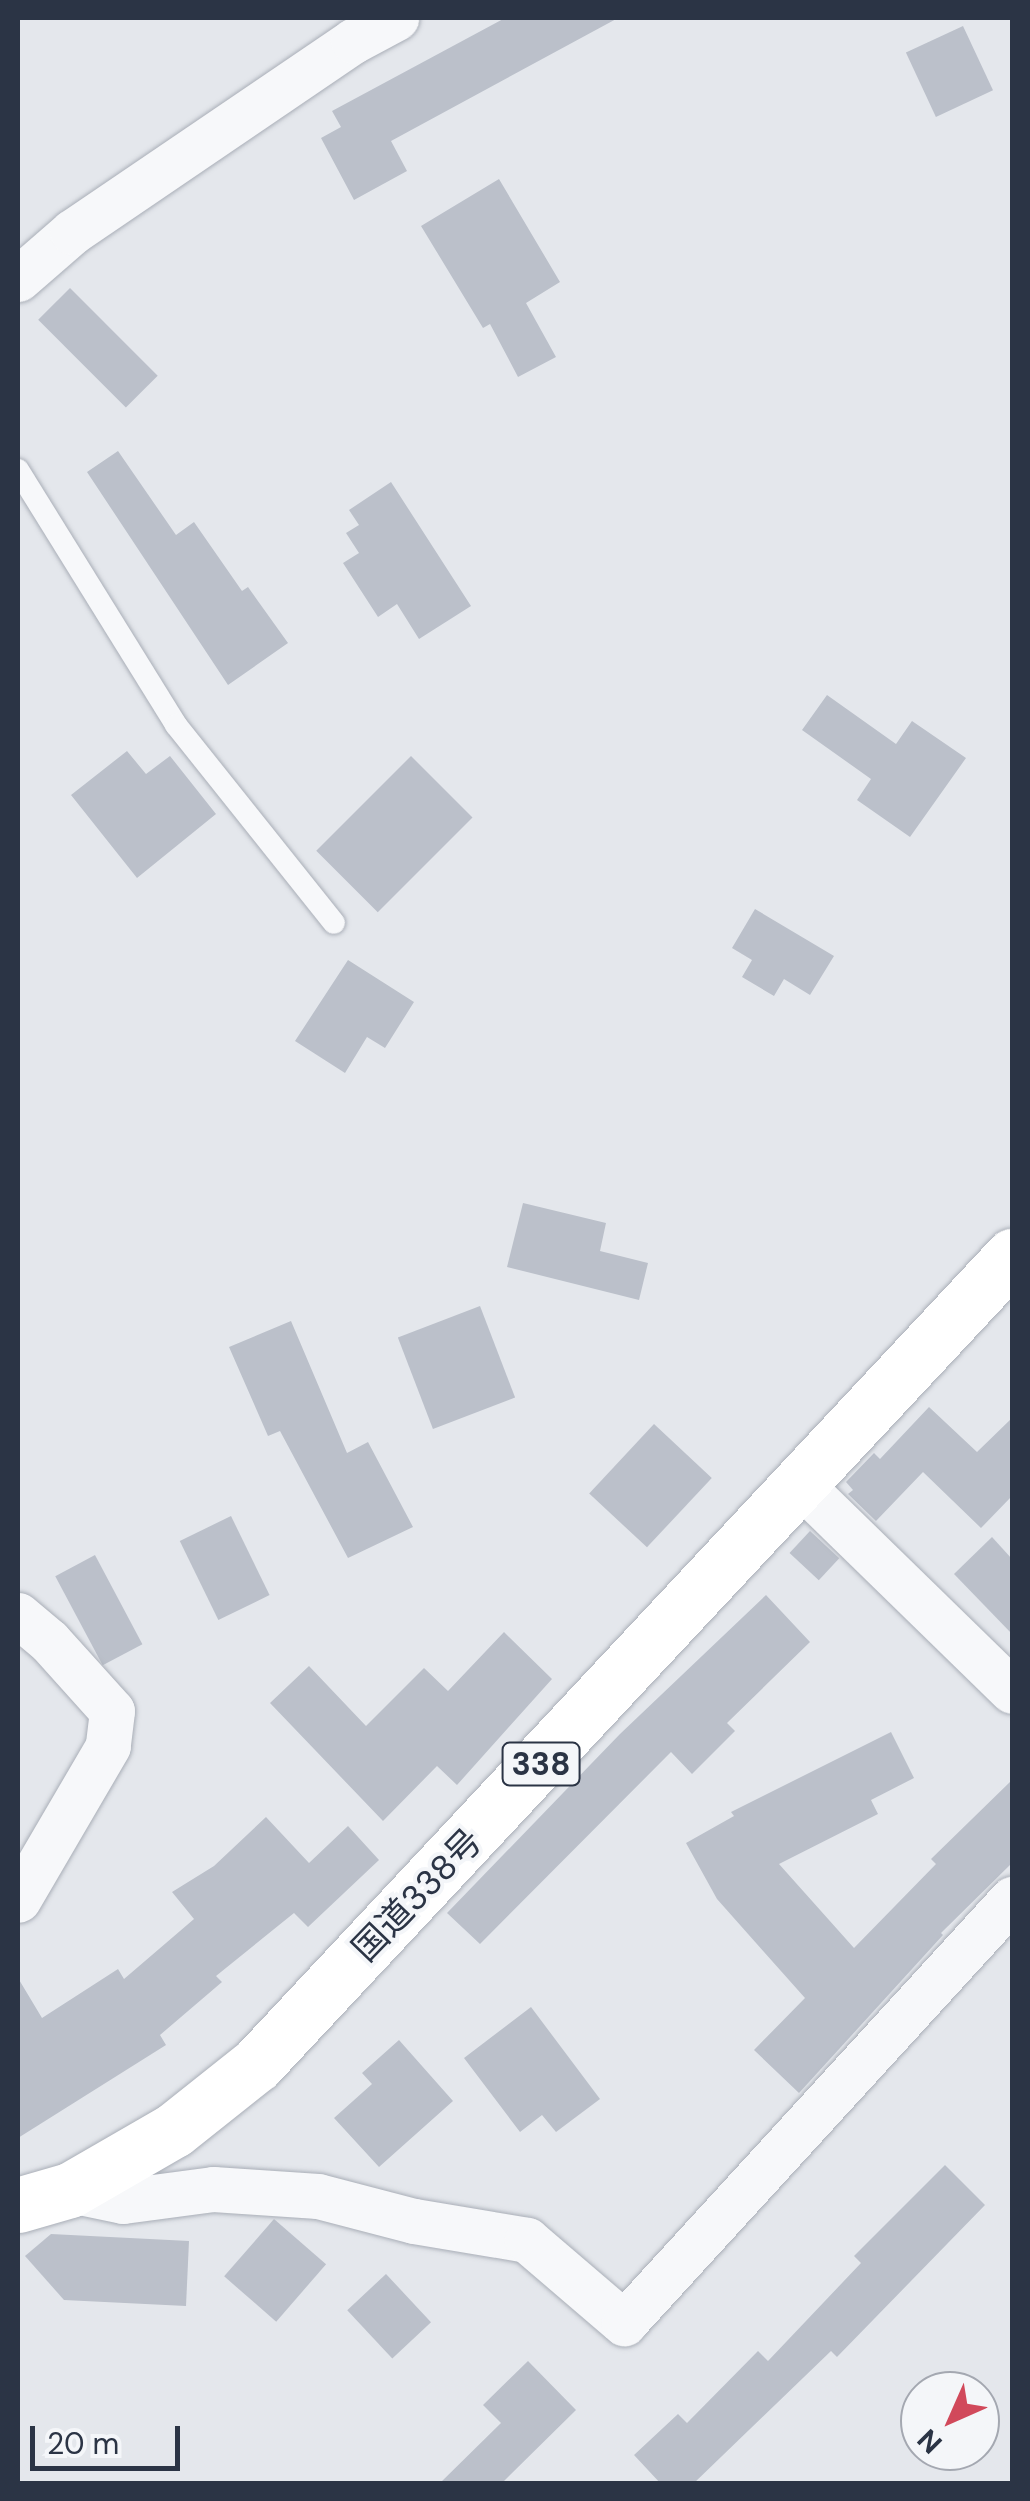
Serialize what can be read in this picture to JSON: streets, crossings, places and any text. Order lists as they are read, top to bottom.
{
  "streets": {
    "highway": ["338", "国道338号"]
  },
  "scale_bar": "20 m",
  "north": "bottom left"
}
